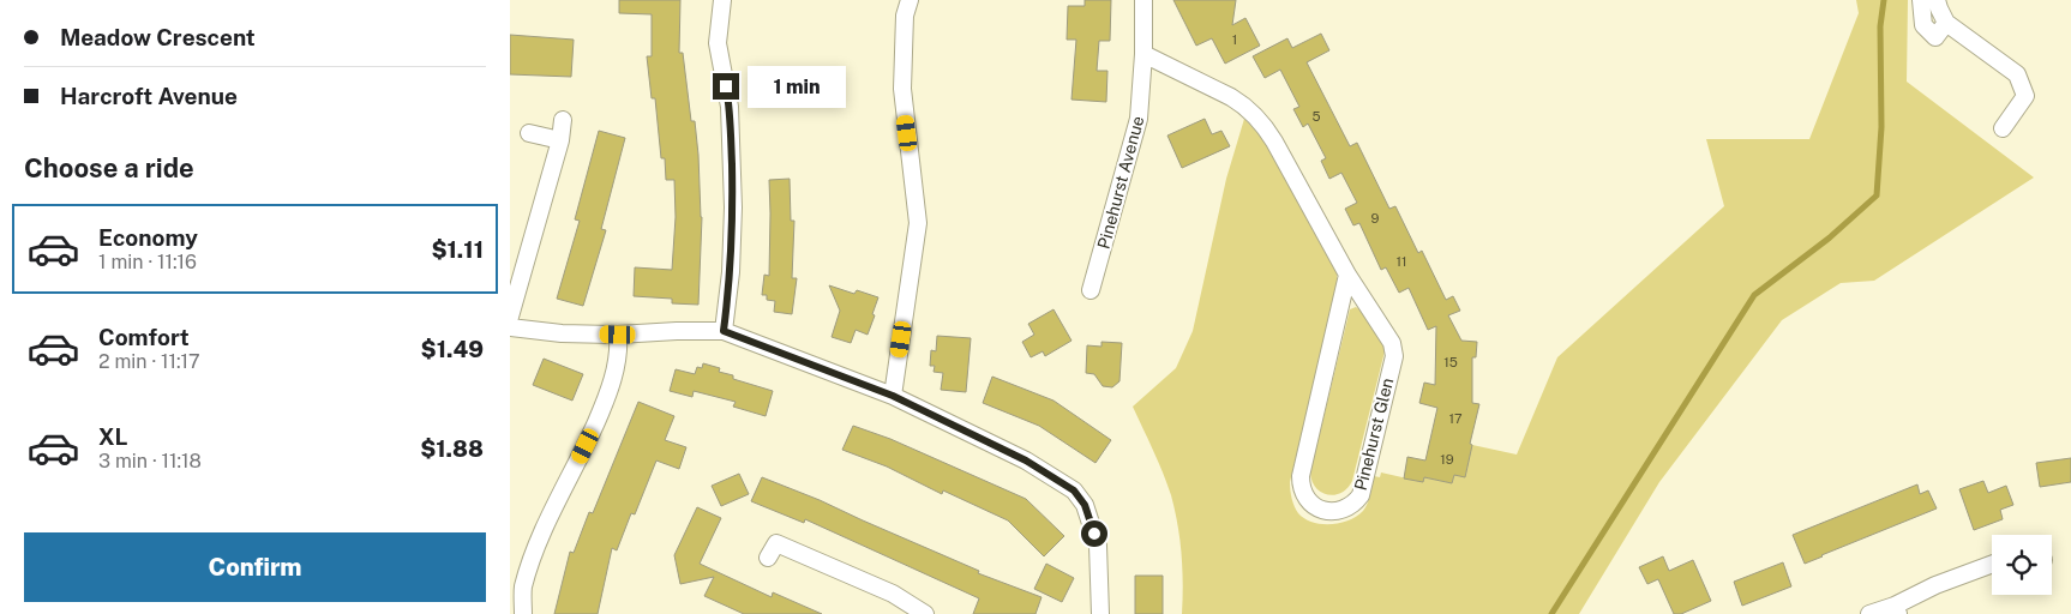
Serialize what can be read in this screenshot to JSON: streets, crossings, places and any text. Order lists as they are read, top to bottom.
{
  "streets": {
    "street": ["Pinehurst Avenue", "Pinehurst Glen"]
  },
  "crossings": [
    ["Pinehurst Avenue", "Pinehurst Glen"]
  ],
  "house_numbers": [
    "1",
    "5",
    "9",
    "11",
    "15",
    "17",
    "19"
  ],
  "page": {
    "banner": ["Meadow Crescent", "Harcroft Avenue"],
    "bubble": "1 min",
    "heading": "Choose a ride",
    "list": [
      {
        "name": "Economy",
        "note": "1 min · 11:16",
        "value": "$1.11"
      },
      {
        "name": "Comfort",
        "note": "2 min · 11:17",
        "value": "$1.49"
      },
      {
        "name": "XL",
        "note": "3 min · 11:18",
        "value": "$1.88"
      }
    ],
    "buttons": "Confirm"
  }
}
